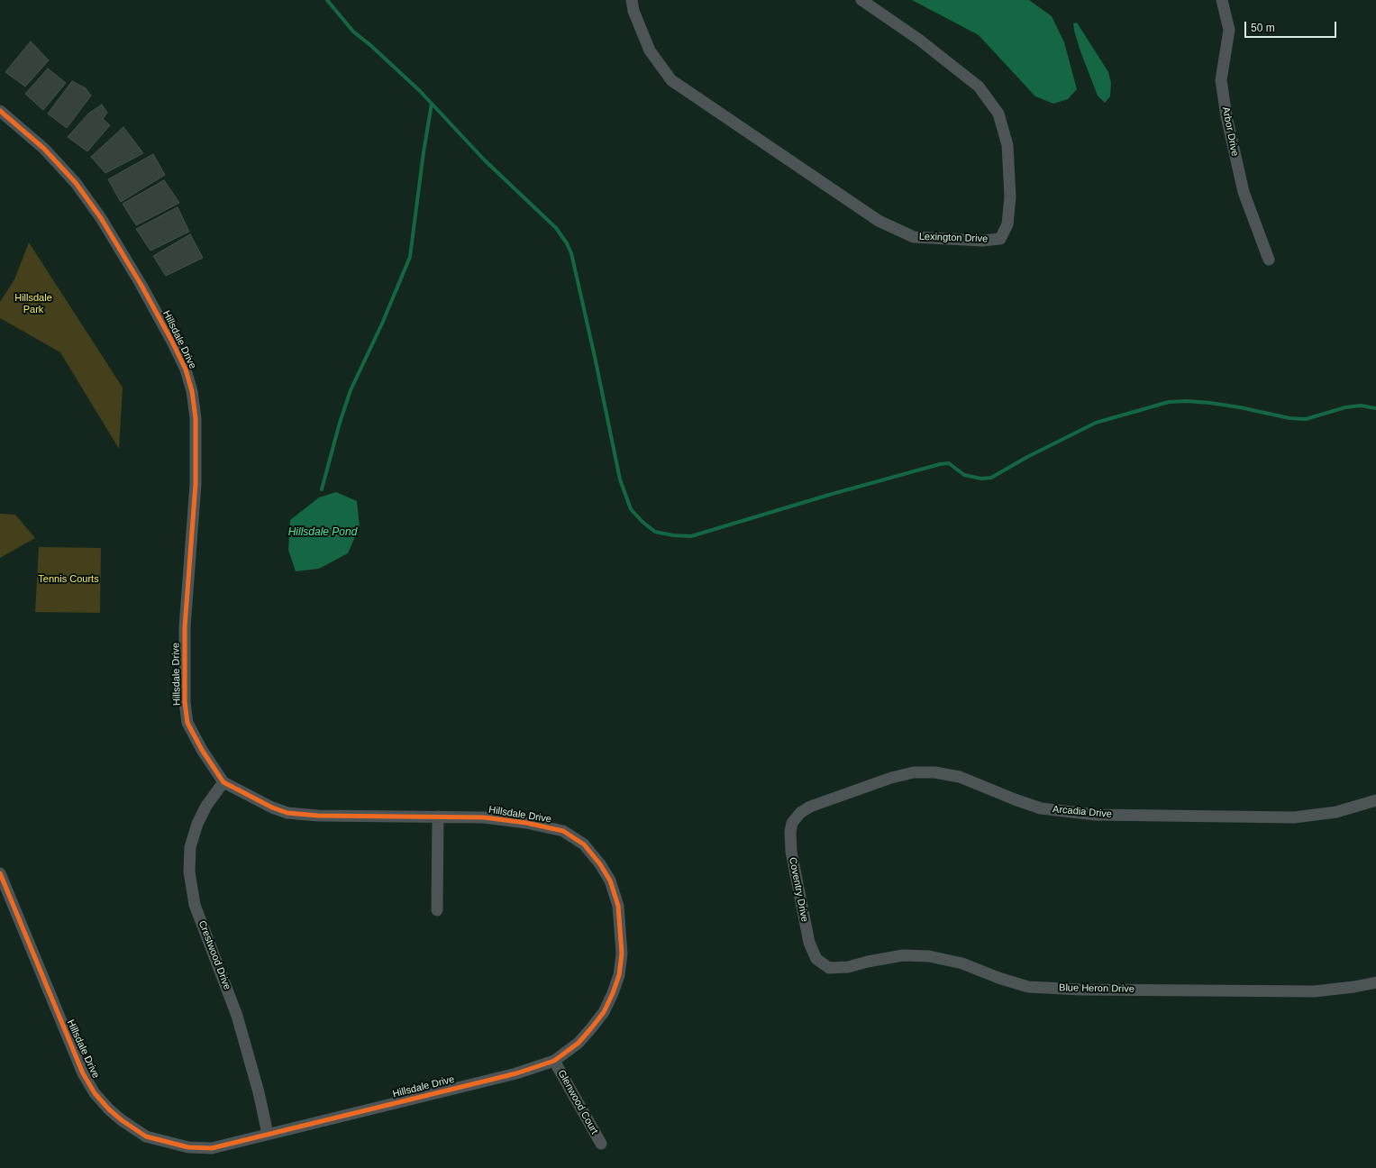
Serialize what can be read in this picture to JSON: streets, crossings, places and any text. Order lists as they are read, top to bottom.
{
  "streets": {
    "street": [
      "Arbor Drive",
      "Lexington Drive",
      "Hillsdale Drive",
      "Arcadia Drive",
      "Coventry Drive",
      "Crestwood Drive",
      "Blue Heron Drive",
      "Glenwood Court"
    ]
  },
  "crossings": [
    ["Hillsdale Drive", "Crestwood Drive"],
    ["Hillsdale Drive", "Glenwood Court"],
    ["Arcadia Drive", "Coventry Drive"],
    ["Coventry Drive", "Blue Heron Drive"]
  ],
  "water": ["Hillsdale Pond"],
  "parks": ["Hillsdale Park", "Tennis Courts"],
  "scale_bar": "50 m"
}
